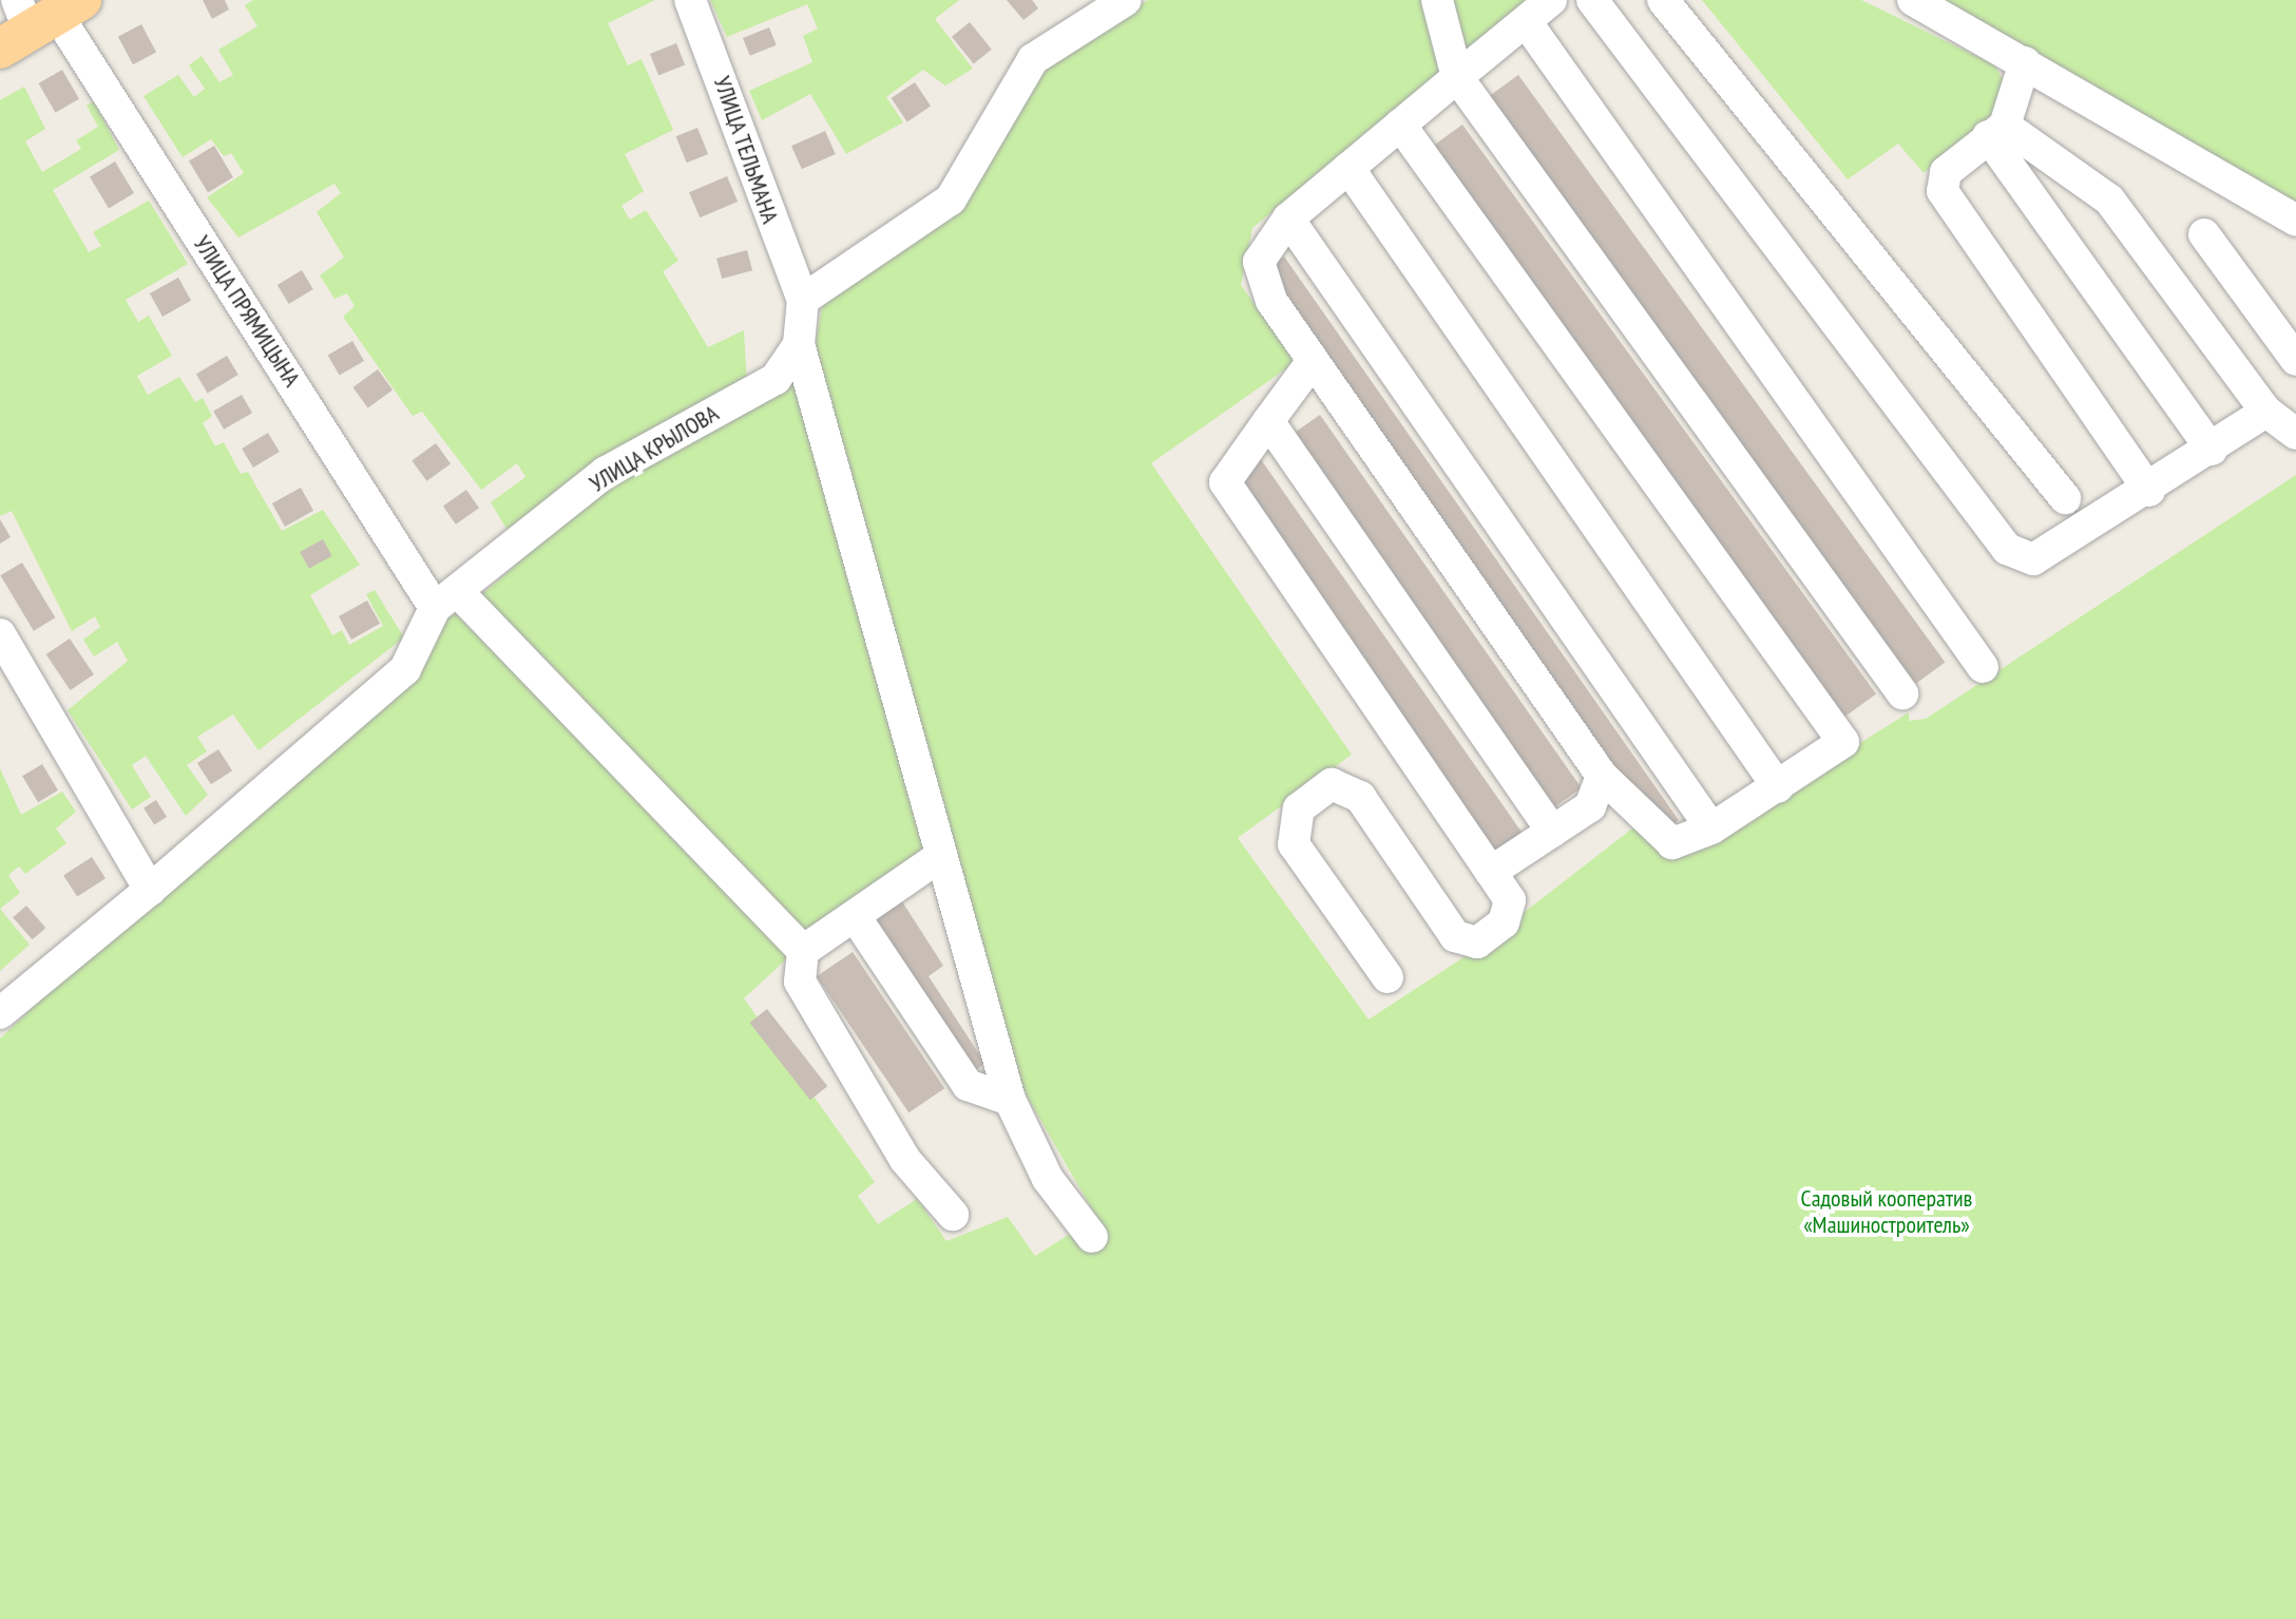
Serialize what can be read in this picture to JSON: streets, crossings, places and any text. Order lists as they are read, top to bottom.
{
  "streets": {
    "street": ["УЛИЦА ТЕЛЬМАНА", "УЛИЦА ПРЯМИЦЫНА", "УЛИЦА КРЫЛОВА"]
  },
  "crossings": [
    ["УЛИЦА ТЕЛЬМАНА", "УЛИЦА КРЫЛОВА"],
    ["УЛИЦА ПРЯМИЦЫНА", "УЛИЦА КРЫЛОВА"]
  ],
  "parks": ["Садовый кооператив «Машиностроитель»"]
}
